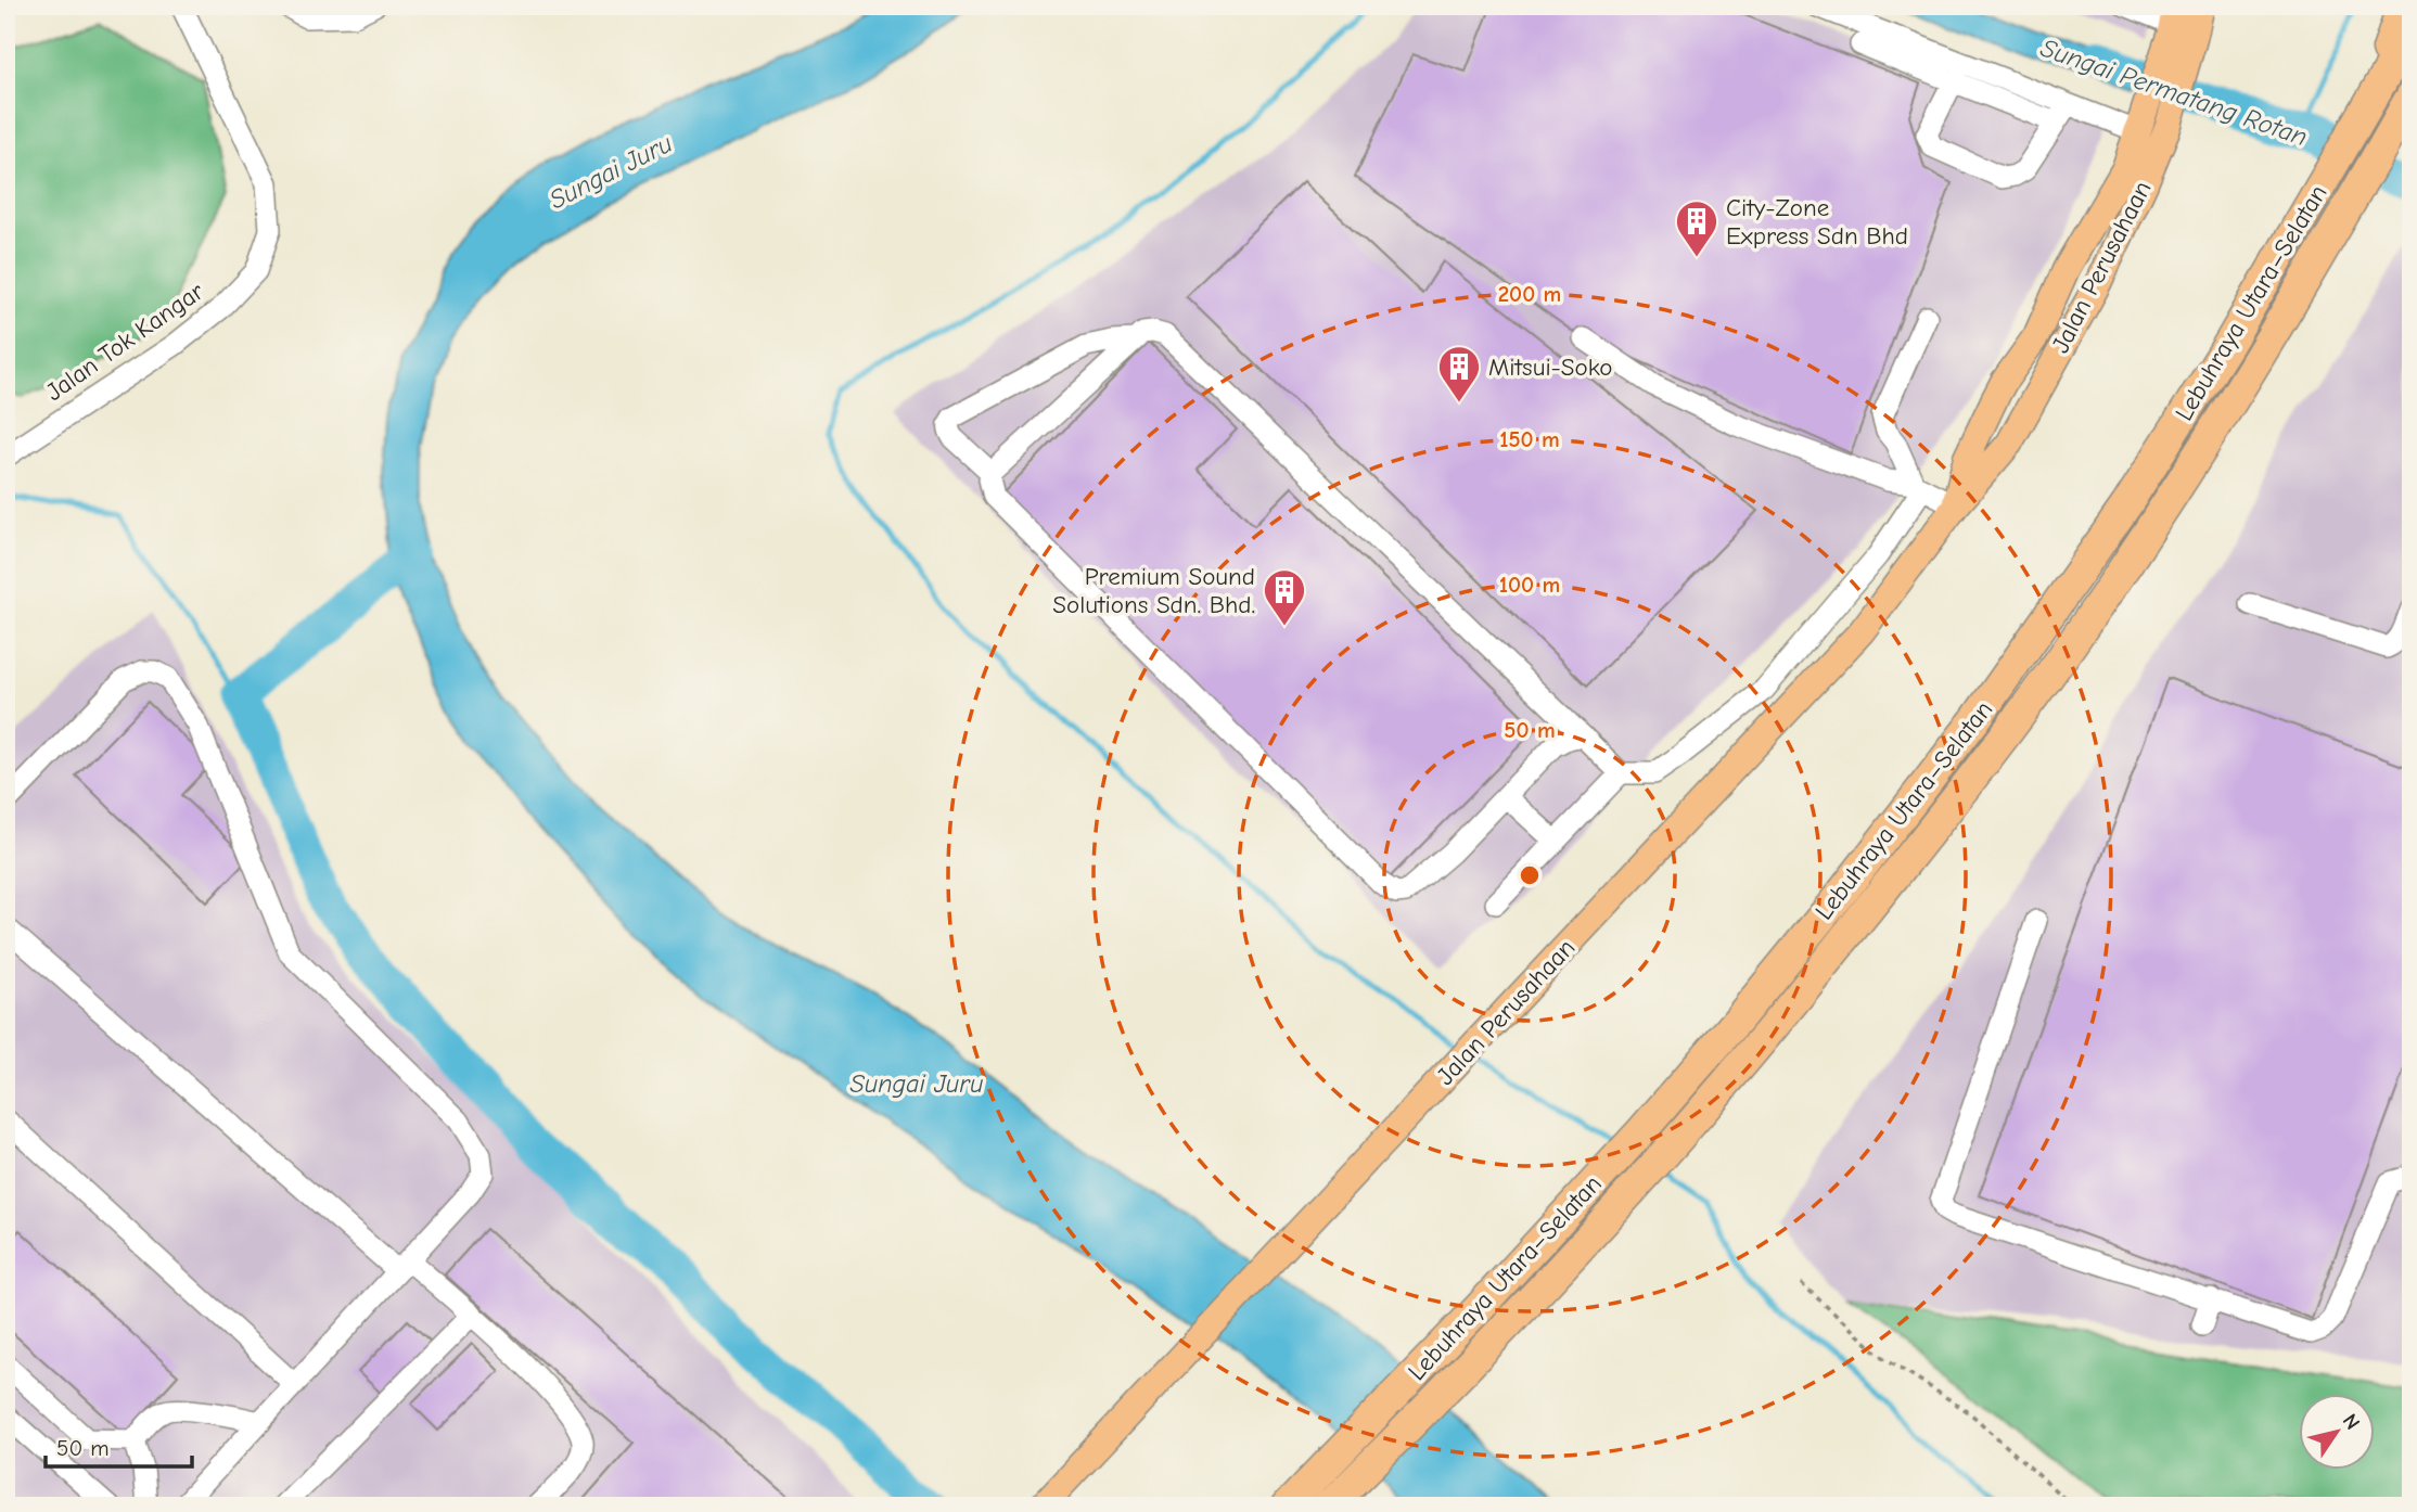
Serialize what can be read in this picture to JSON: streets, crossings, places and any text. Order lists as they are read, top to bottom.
{
  "streets": {
    "highway": ["Lebuhraya Utara–Selatan"],
    "main road": ["Jalan Perusahaan"],
    "street": ["Jalan Tok Kangar"]
  },
  "water": ["Sungai Permatang Rotan", "Sungai Juru"],
  "places": {
    "building": ["City-Zone Express Sdn Bhd", "Mitsui-Soko", "Premium Sound Solutions Sdn. Bhd."]
  },
  "scale_bar": "50 m",
  "north": "top right",
  "rings": [
    "200 m",
    "150 m",
    "100 m",
    "50 m"
  ]
}
